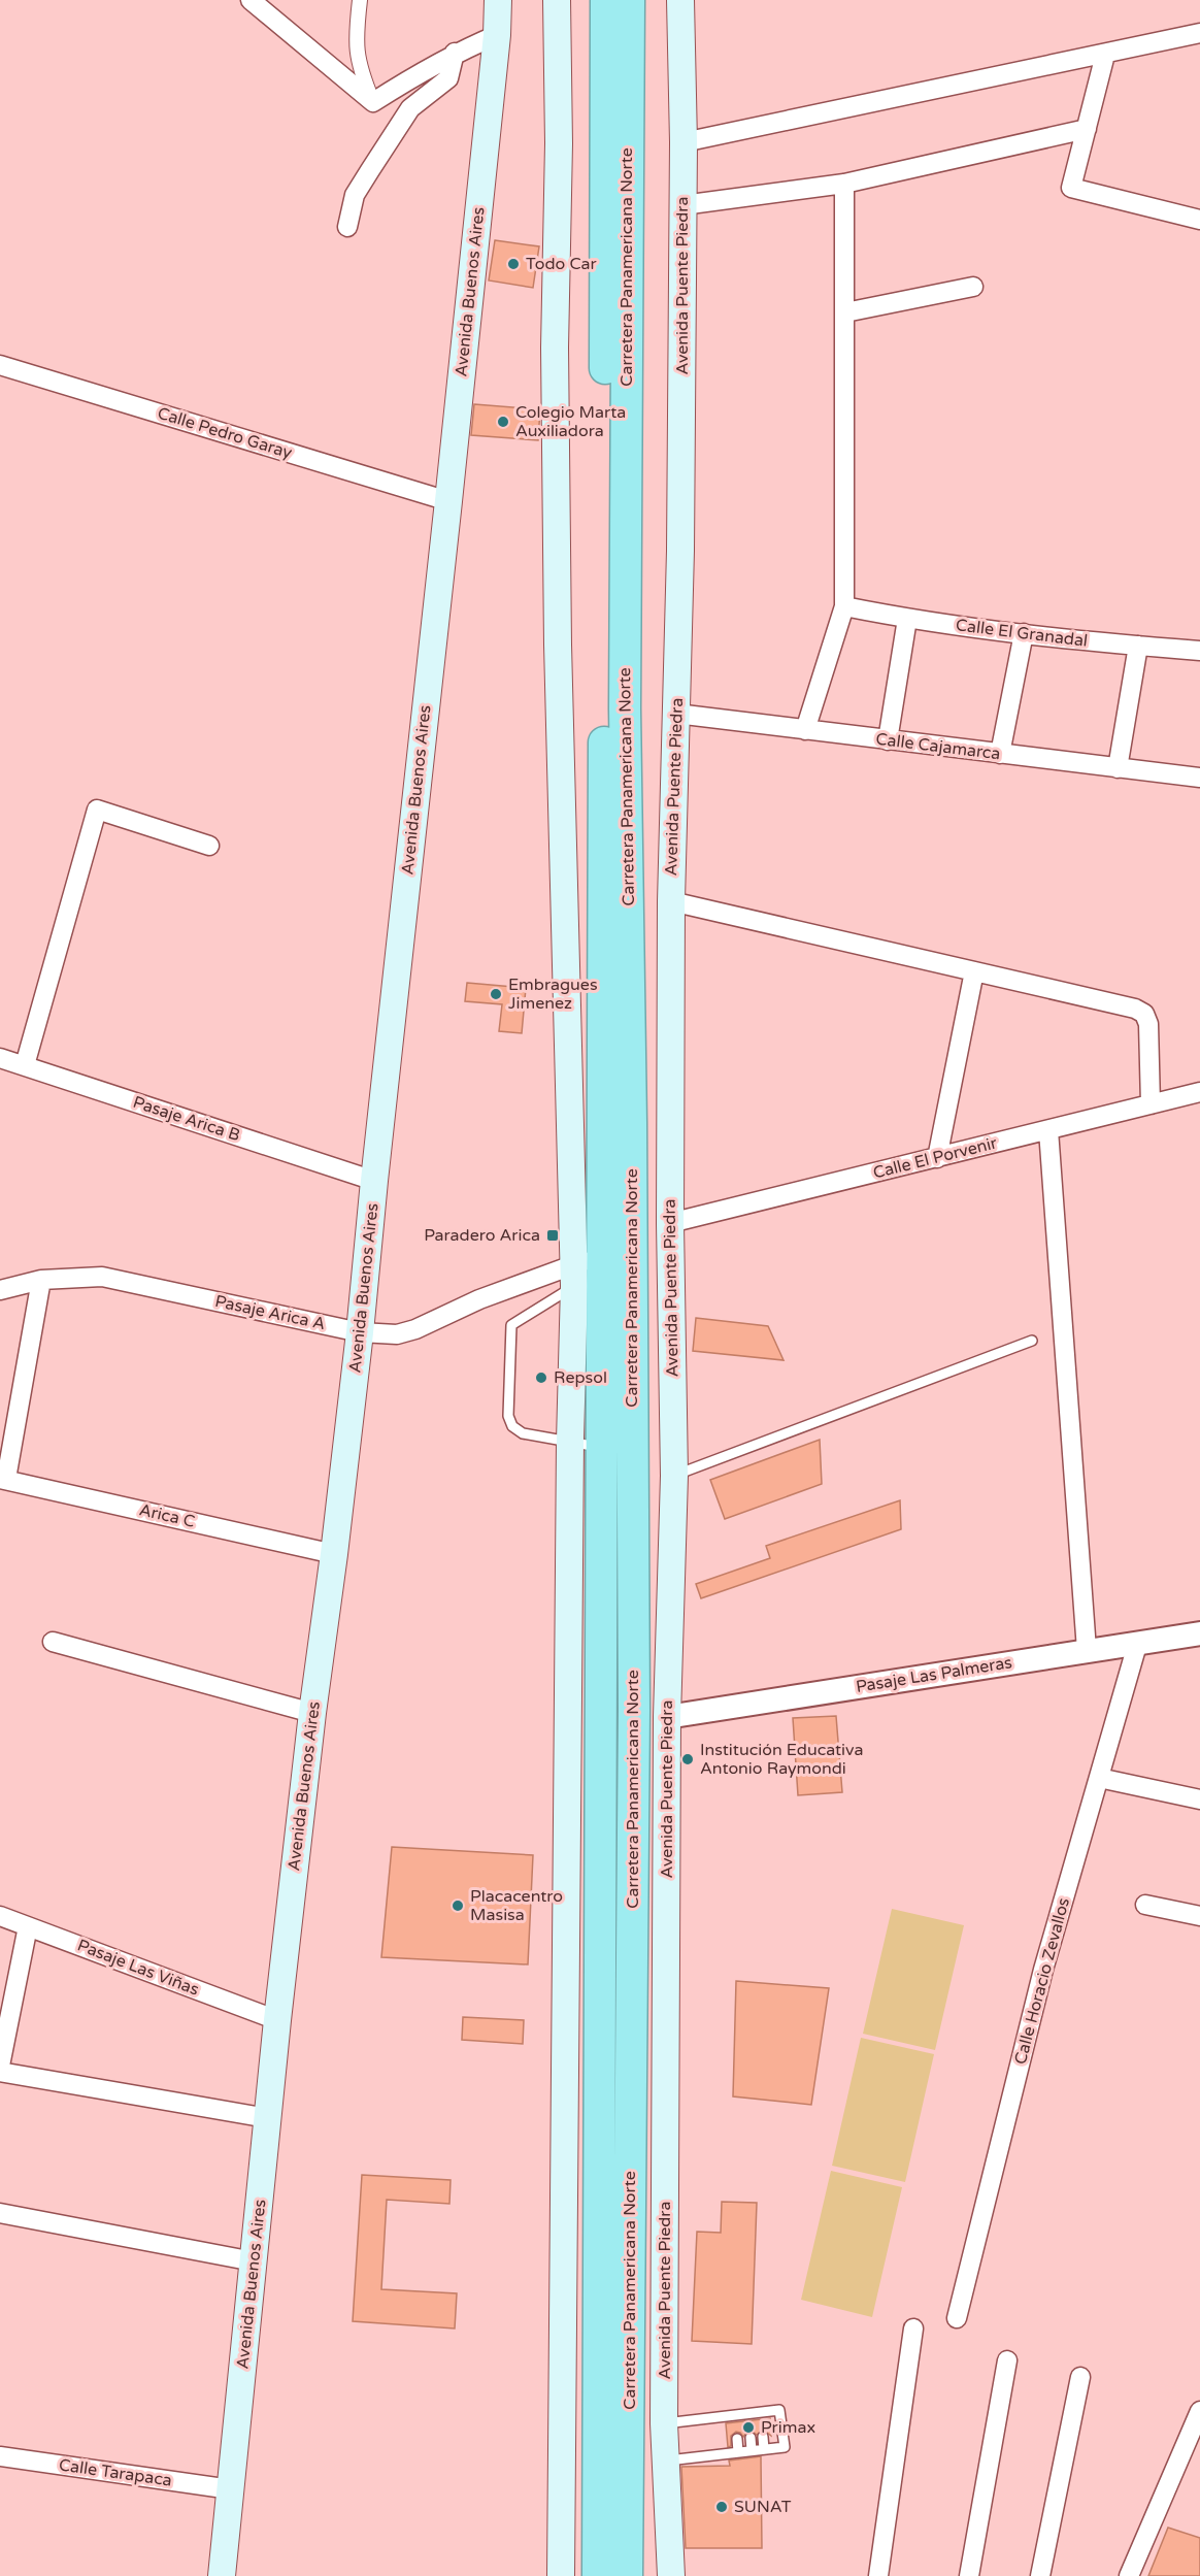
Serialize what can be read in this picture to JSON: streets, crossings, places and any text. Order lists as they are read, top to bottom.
{
  "streets": {
    "highway": ["Carretera Panamericana Norte"],
    "main road": ["Avenida Puente Piedra", "Avenida Buenos Aires"],
    "street": [
      "Calle Pedro Garay",
      "Calle El Granadal",
      "Calle Cajamarca",
      "Pasaje Arica B",
      "Calle El Porvenir",
      "Pasaje Arica A",
      "Arica C",
      "Pasaje Las Palmeras",
      "Pasaje Las Viñas",
      "Calle Horacio Zevallos",
      "Calle Tarapaca"
    ]
  },
  "crossings": [
    ["Carretera Panamericana Norte", "Pasaje Arica A"],
    ["Avenida Puente Piedra", "Calle Cajamarca"],
    ["Avenida Puente Piedra", "Calle El Porvenir"],
    ["Avenida Puente Piedra", "Pasaje Las Palmeras"],
    ["Avenida Buenos Aires", "Calle Pedro Garay"],
    ["Avenida Buenos Aires", "Pasaje Arica B"],
    ["Avenida Buenos Aires", "Pasaje Arica A"],
    ["Avenida Buenos Aires", "Arica C"],
    ["Avenida Buenos Aires", "Pasaje Las Viñas"],
    ["Avenida Buenos Aires", "Calle Tarapaca"],
    ["Pasaje Las Palmeras", "Calle Horacio Zevallos"]
  ],
  "places": {
    "other": [
      "Todo Car",
      "Colegio Marta Auxiliadora",
      "Embragues Jimenez",
      "Repsol",
      "Institución Educativa Antonio Raymondi",
      "Placacentro Masisa",
      "Primax",
      "SUNAT"
    ],
    "transit": ["Paradero Arica"]
  }
}
